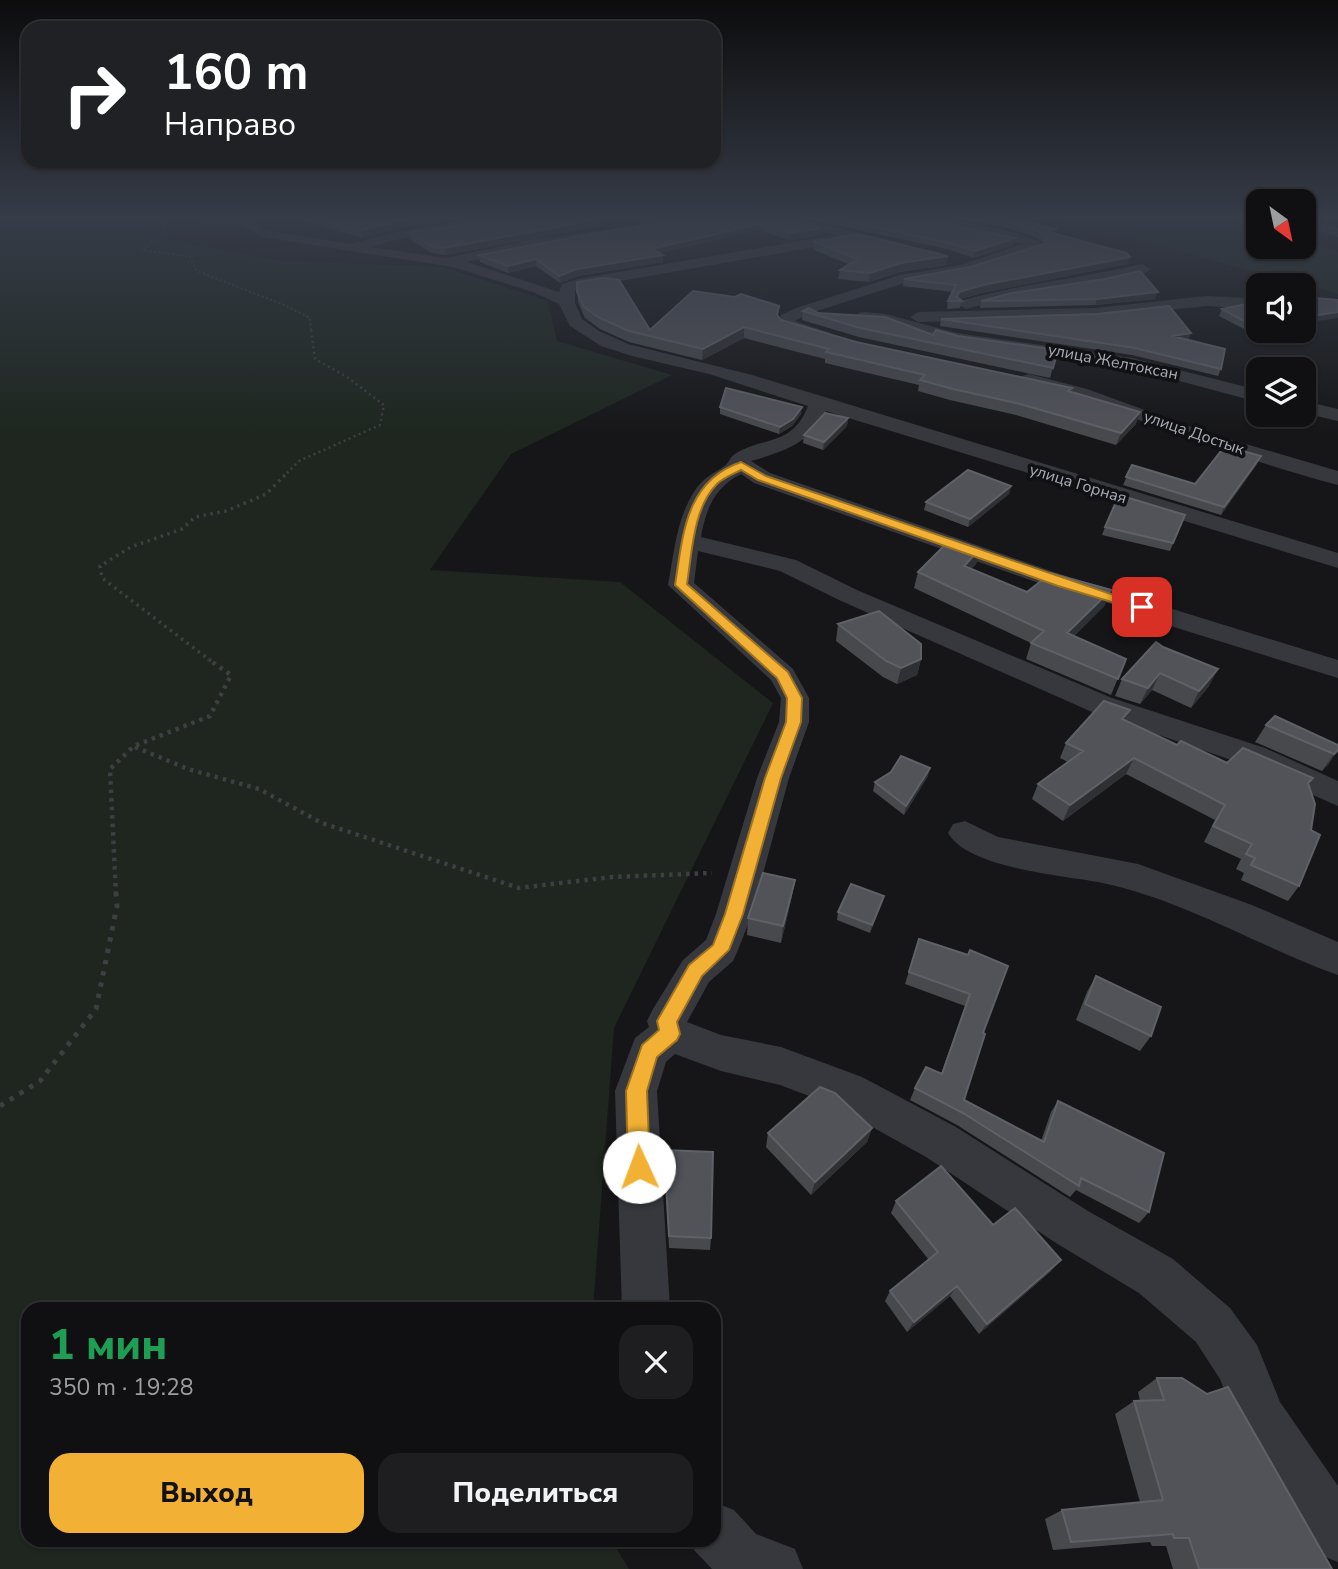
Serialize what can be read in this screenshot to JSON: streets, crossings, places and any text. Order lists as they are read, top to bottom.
{
  "streets": {
    "street": ["улица Желтоксан", "улица Достык", "улица Горная"]
  },
  "north": "bottom right",
  "page": {
    "turn": ["160 m", "Направо"],
    "heading": ["1 мин", "350 m · 19:28"],
    "buttons": ["Выход", "Поделиться"]
  }
}
